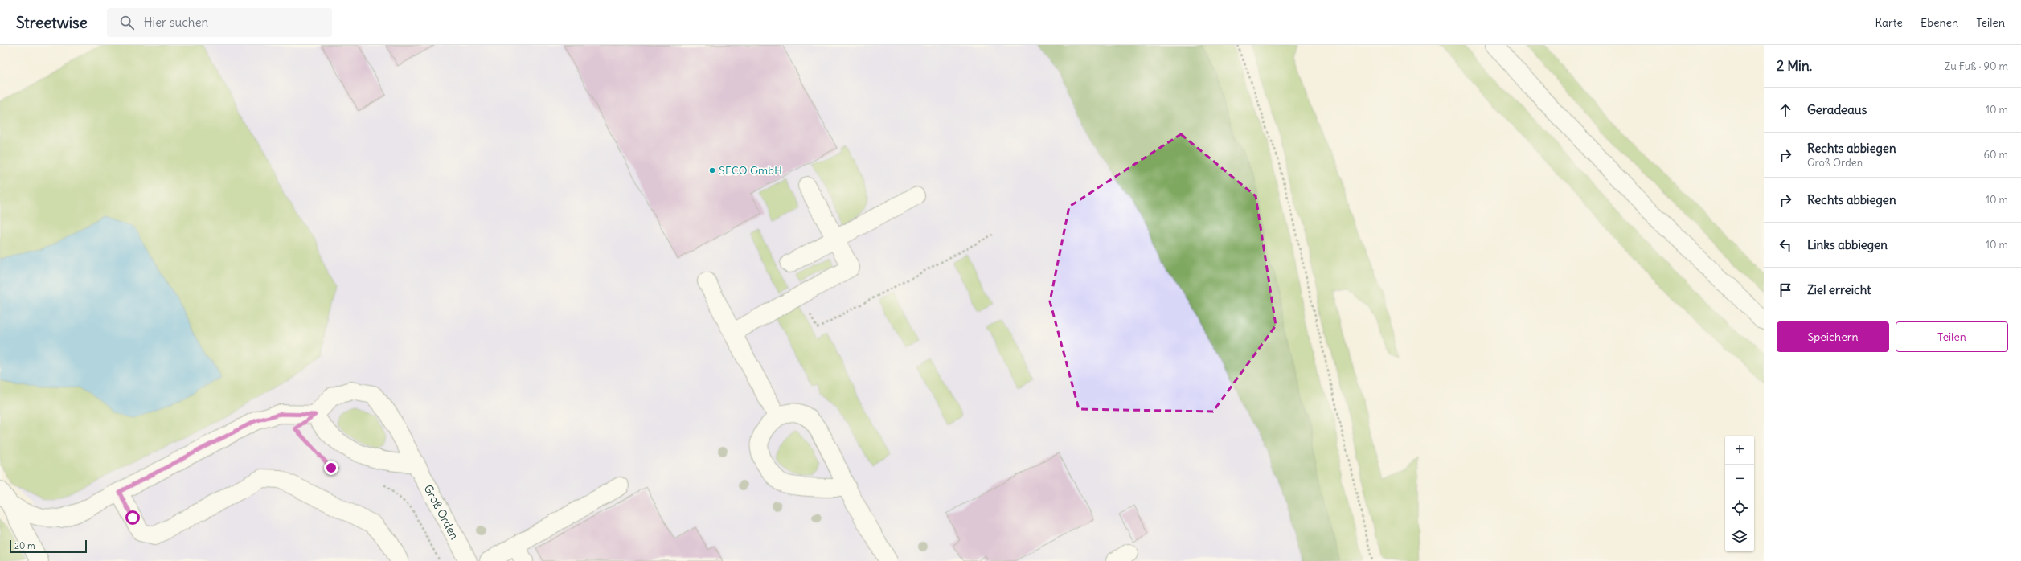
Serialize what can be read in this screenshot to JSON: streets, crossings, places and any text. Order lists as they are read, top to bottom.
{
  "streets": {
    "street": ["Groß Orden"]
  },
  "places": ["SECO GmbH"],
  "scale_bar": "20 m",
  "page": {
    "header": "Streetwise",
    "search": "Hier suchen",
    "nav": ["Karte", "Ebenen", "Teilen"],
    "heading": ["2 Min.", "Zu Fuß · 90 m"],
    "list": [
      ["Geradeaus", "10 m"],
      ["Rechts abbiegen", "Groß Orden", "60 m"],
      ["Rechts abbiegen", "10 m"],
      ["Links abbiegen", "10 m"],
      "Ziel erreicht"
    ],
    "buttons": ["Speichern", "Teilen"],
    "map_buttons": ["+", "−"],
    "scale": "20 m"
  }
}
